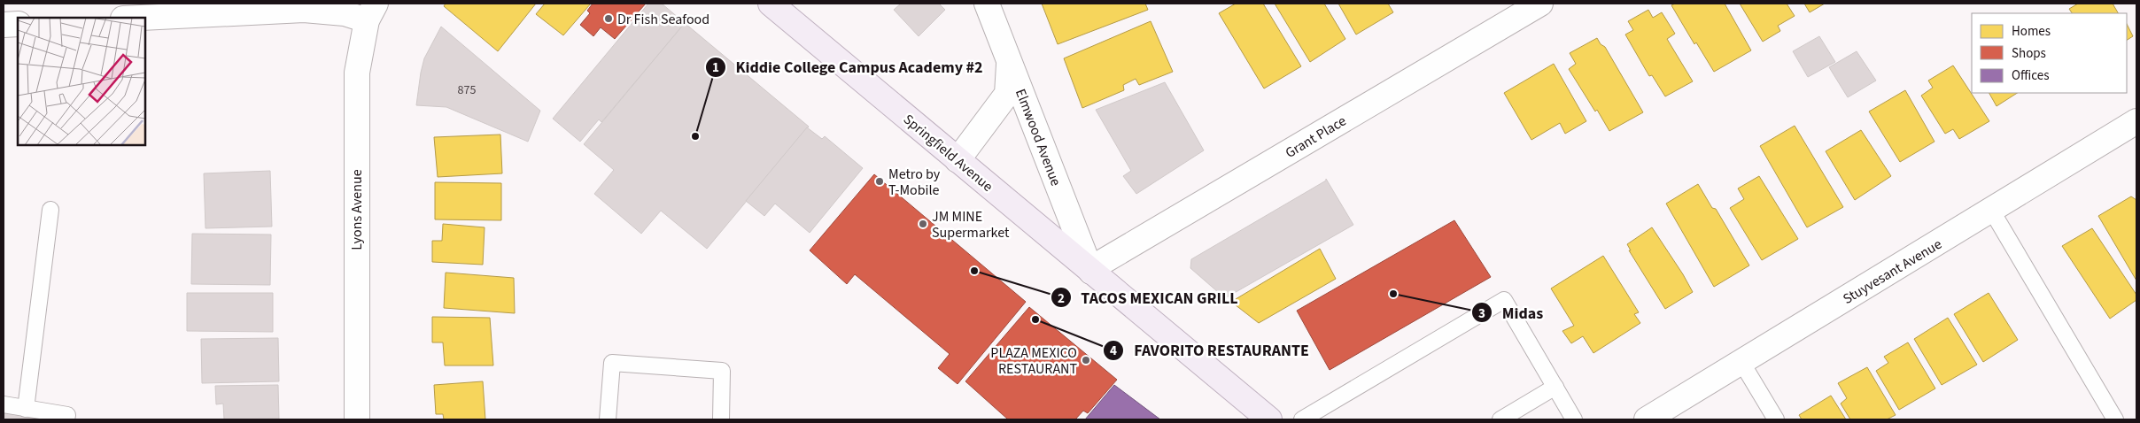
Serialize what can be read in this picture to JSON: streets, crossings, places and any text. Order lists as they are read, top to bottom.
{
  "streets": {
    "main road": ["Springfield Avenue"],
    "street": [
      "Grant Place",
      "Elmwood Avenue",
      "Lyons Avenue",
      "Stuyvesant Avenue"
    ]
  },
  "crossings": [
    ["Grant Place", "Elmwood Avenue"],
    ["Grant Place", "Springfield Avenue"],
    ["Elmwood Avenue", "Springfield Avenue"]
  ],
  "places": [
    "Dr Fish Seafood",
    "Kiddie College Campus Academy #2",
    "Metro by T-Mobile",
    "JM MINE Supermarket",
    "TACOS MEXICAN GRILL",
    "Midas",
    "FAVORITO RESTAURANTE",
    "PLAZA MEXICO RESTAURANT"
  ],
  "house_numbers": ["875"],
  "legend": ["Homes", "Shops", "Offices"]
}
